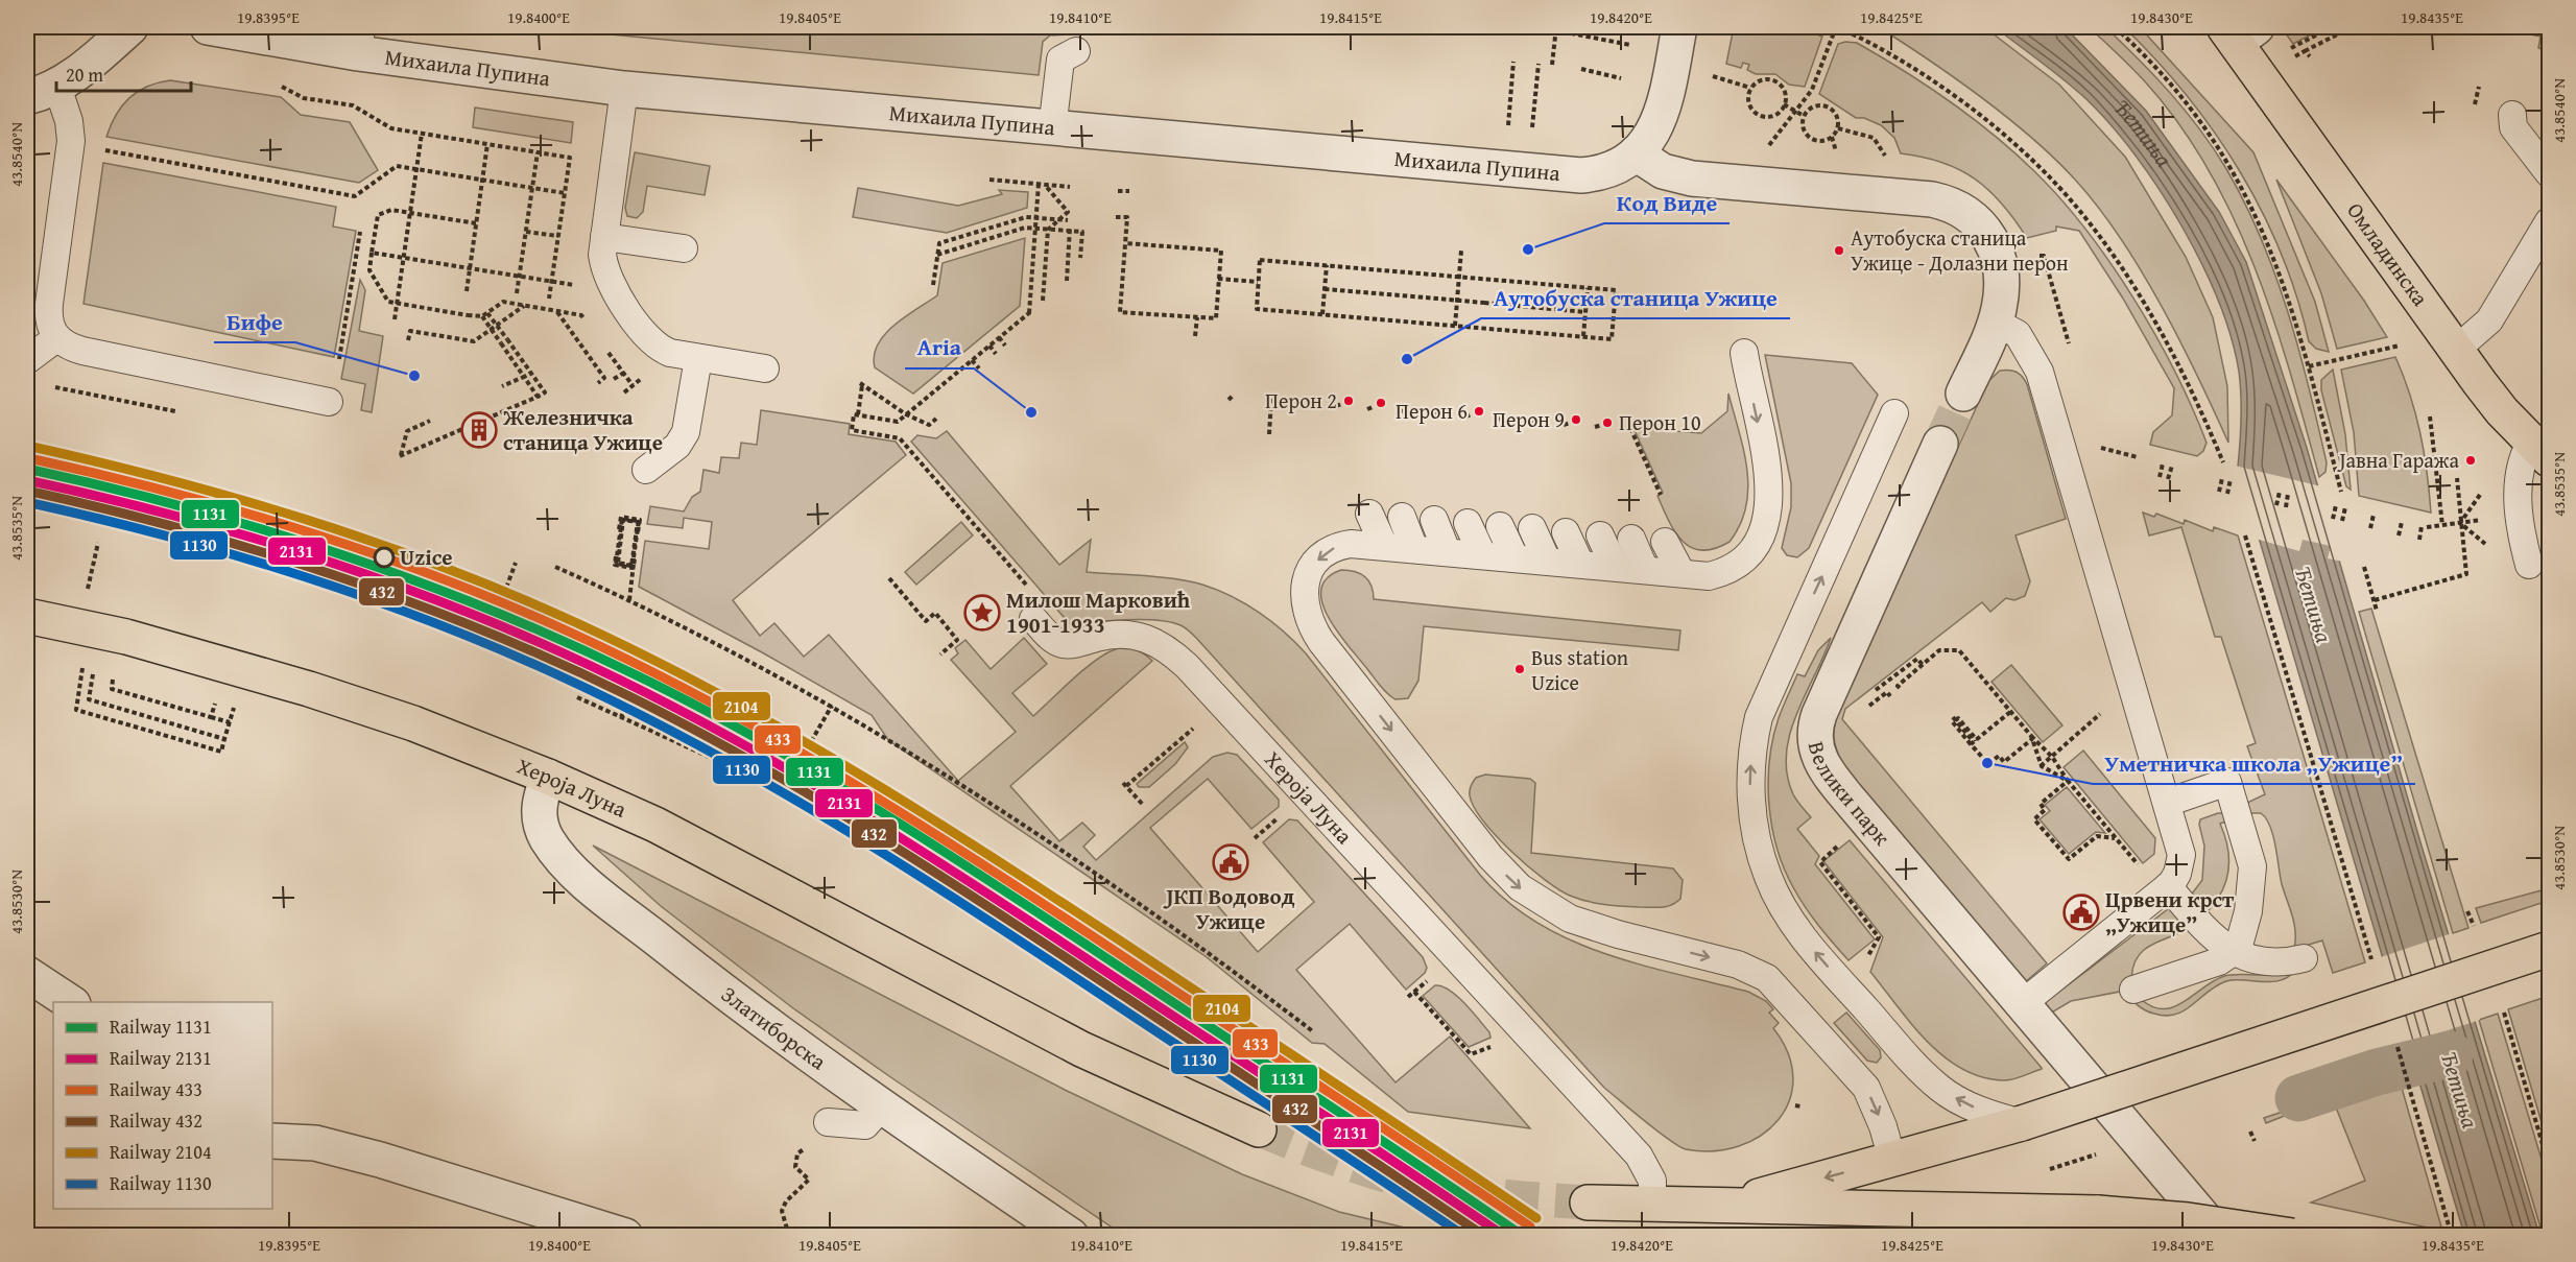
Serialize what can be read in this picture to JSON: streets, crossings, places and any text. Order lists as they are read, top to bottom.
{
  "streets": {
    "main road": ["Омладинска", "Хероја Луна"],
    "street": ["Михаила Пупина", "Велики парк", "Златиборска"]
  },
  "crossings": [
    ["Хероја Луна", "Златиборска"]
  ],
  "water": ["Ђетиња"],
  "places": {
    "other": [
      "Код Виде",
      "Аутобуска станица Ужице - Долазни перон",
      "Аутобуска станица Ужице",
      "Бифе",
      "Перон 2",
      "Перон 6",
      "Aria",
      "Перон 9",
      "Перон 10",
      "Јавна Гаража",
      "Uzice",
      "Bus station Uzice",
      "Уметничка школа „Ужице”"
    ],
    "building": ["Железничка станица Ужице"],
    "place": ["Милош Марковић 1901-1933"],
    "public building": ["ЈКП Водовод Ужице", "Црвени крст „Ужице”"]
  },
  "lines": [
    "rail line 2104",
    "rail line 433",
    "rail line 1131",
    "rail line 2131",
    "rail line 432",
    "rail line 1130"
  ],
  "legend": [
    "Railway 1131",
    "Railway 2131",
    "Railway 433",
    "Railway 432",
    "Railway 2104",
    "Railway 1130"
  ],
  "scale_bar": "20 m",
  "coordinates": [
    "19.8395°E",
    "19.8400°E",
    "19.8405°E",
    "19.8410°E",
    "19.8415°E",
    "19.8420°E",
    "19.8425°E",
    "19.8430°E",
    "19.8435°E",
    "43.8540°N",
    "43.8535°N",
    "43.8530°N"
  ]
}
